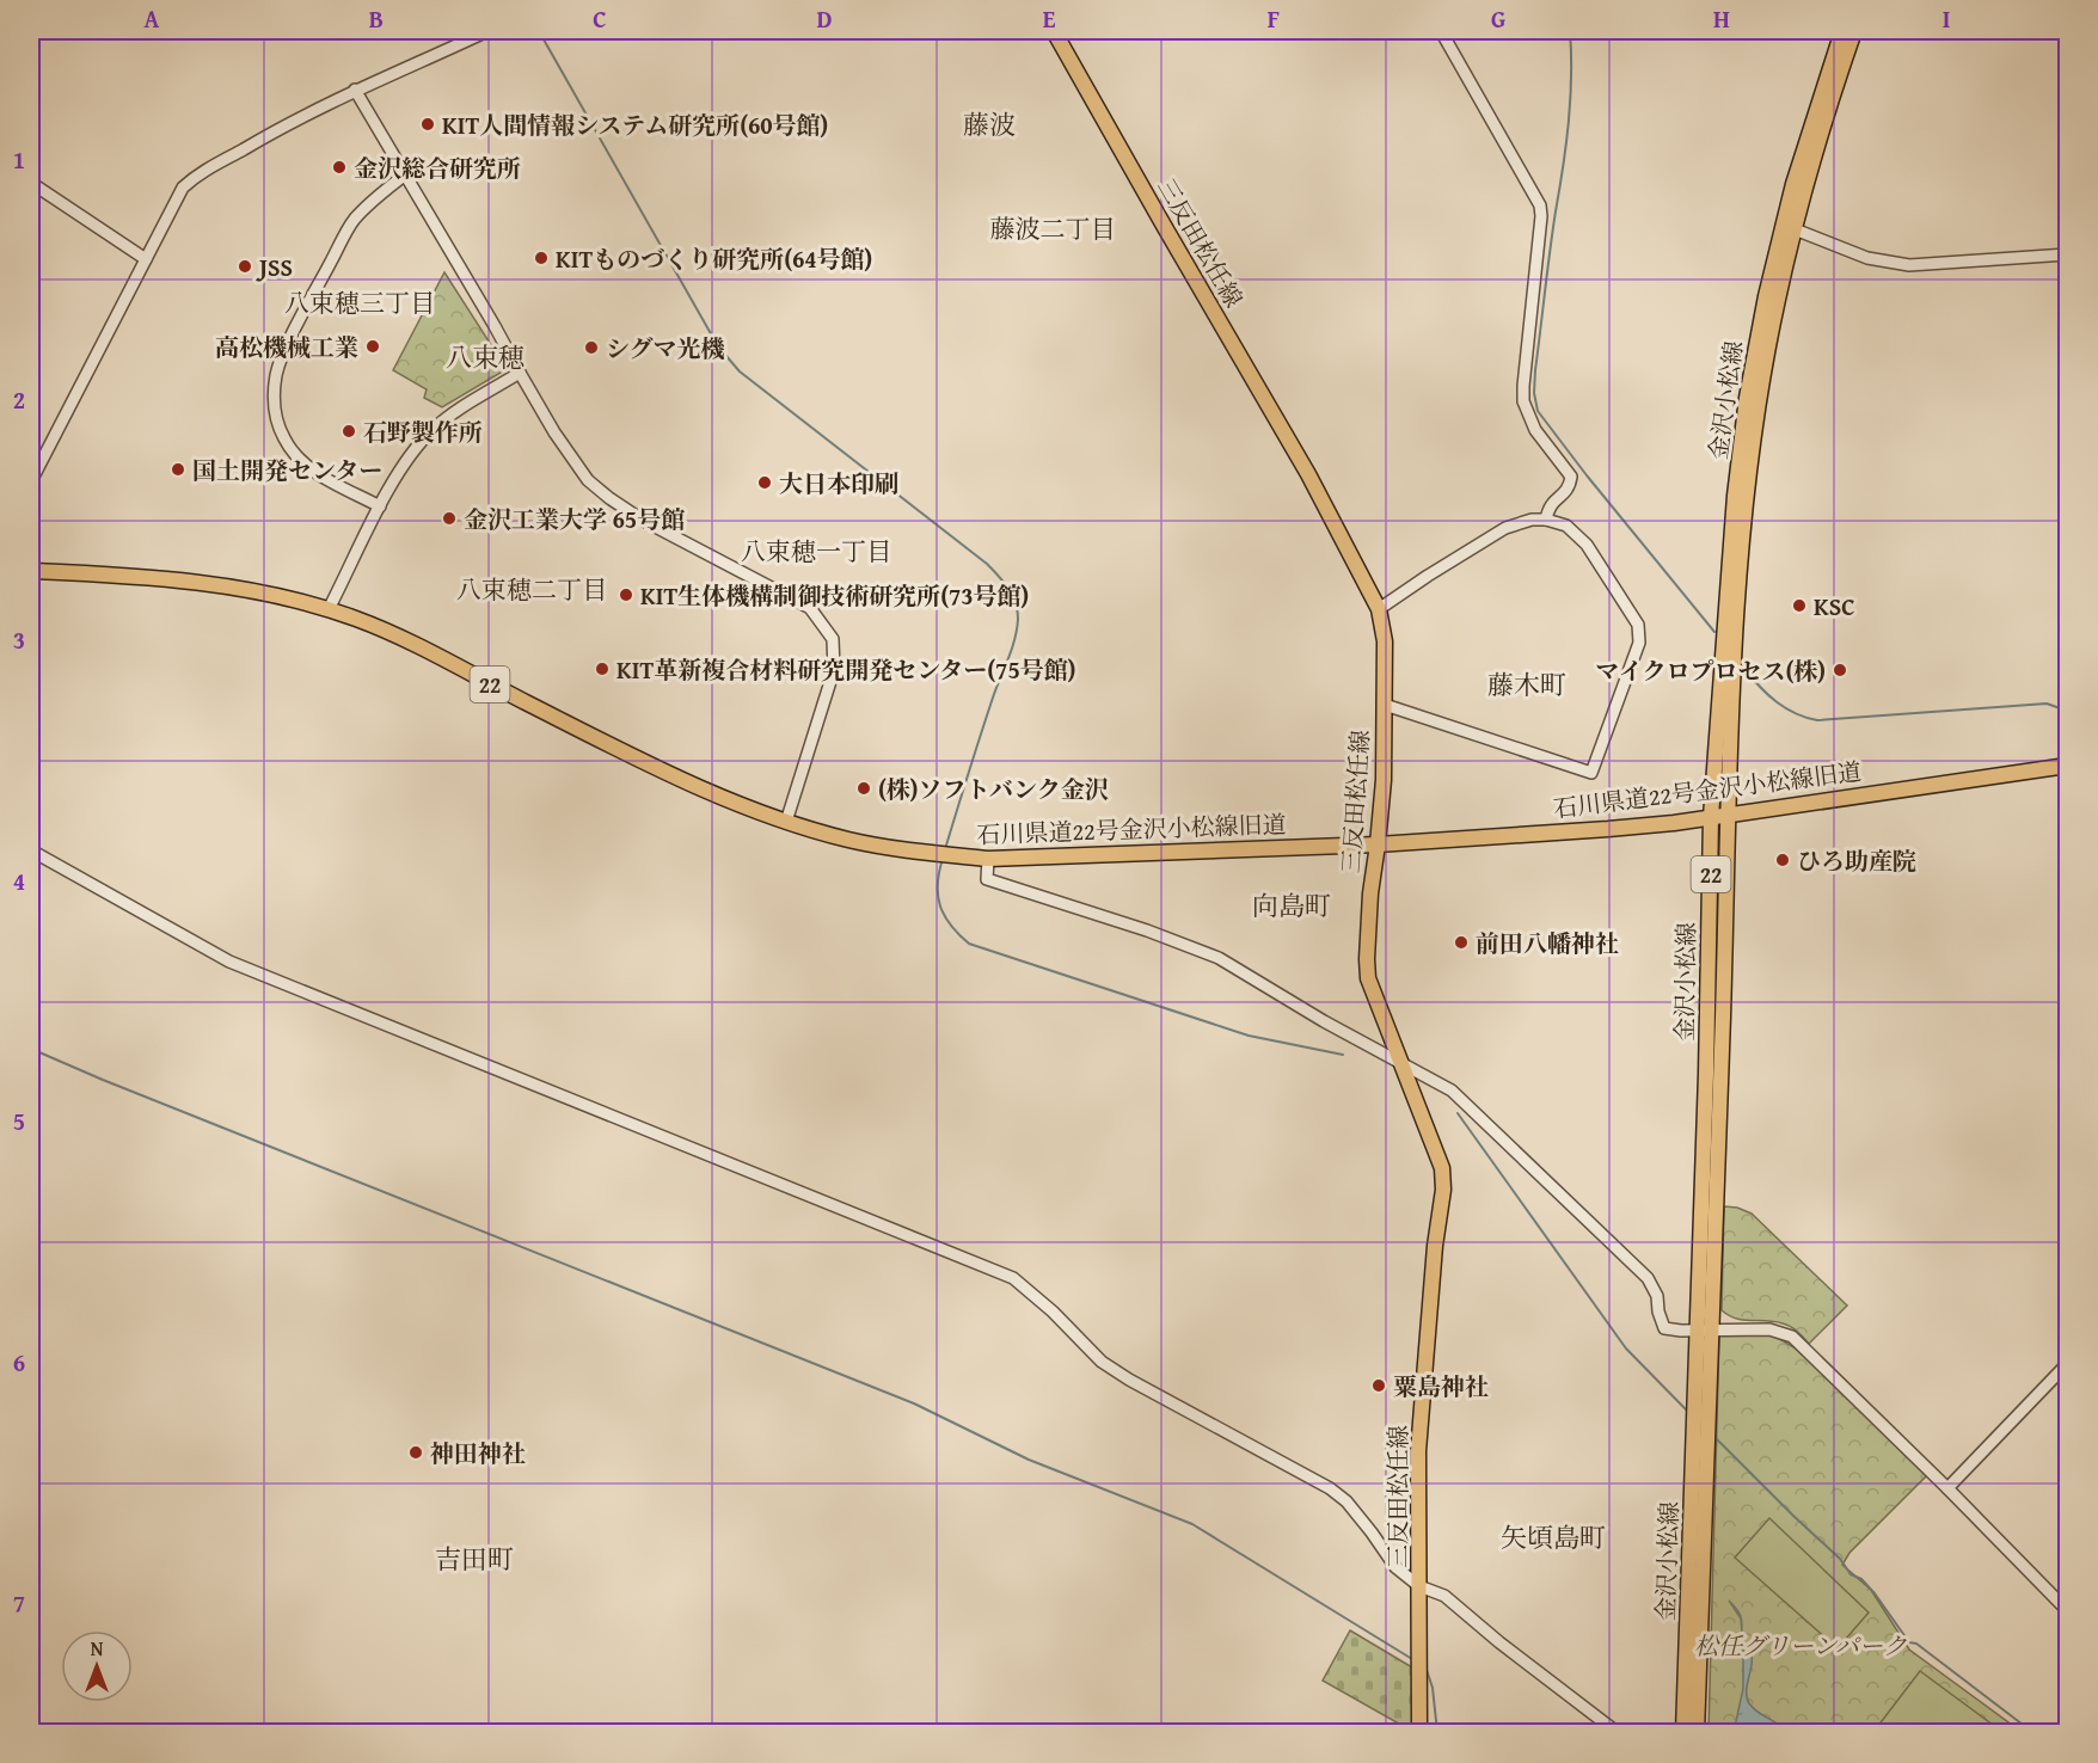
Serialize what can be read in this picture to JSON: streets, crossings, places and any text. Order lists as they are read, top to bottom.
{
  "streets": {
    "main road": [
      "三反田松任線",
      "金沢小松線",
      "22",
      "石川県道22号金沢小松線旧道"
    ]
  },
  "crossings": [
    ["三反田松任線", "石川県道22号金沢小松線旧道"],
    ["金沢小松線", "石川県道22号金沢小松線旧道"]
  ],
  "districts": [
    "藤波",
    "藤波二丁目",
    "八束穂三丁目",
    "八束穂",
    "八束穂一丁目",
    "八束穂二丁目",
    "藤木町",
    "向島町",
    "矢頃島町",
    "吉田町"
  ],
  "parks": ["松任グリーンパーク"],
  "places": [
    "KIT人間情報システム研究所(60号館)",
    "金沢総合研究所",
    "KITものづくり研究所(64号館)",
    "JSS",
    "高松機械工業",
    "シグマ光機",
    "石野製作所",
    "国土開発センター",
    "大日本印刷",
    "金沢工業大学 65号館",
    "KIT生体機構制御技術研究所(73号館)",
    "KSC",
    "KIT革新複合材料研究開発センター(75号館)",
    "マイクロプロセス(株)",
    "(株)ソフトバンク金沢",
    "ひろ助産院",
    "前田八幡神社",
    "粟島神社",
    "神田神社"
  ],
  "north": "top",
  "grid": {
    "columns": [
      "A",
      "B",
      "C",
      "D",
      "E",
      "F",
      "G",
      "H",
      "I"
    ],
    "rows": [
      "1",
      "2",
      "3",
      "4",
      "5",
      "6",
      "7"
    ]
  }
}
